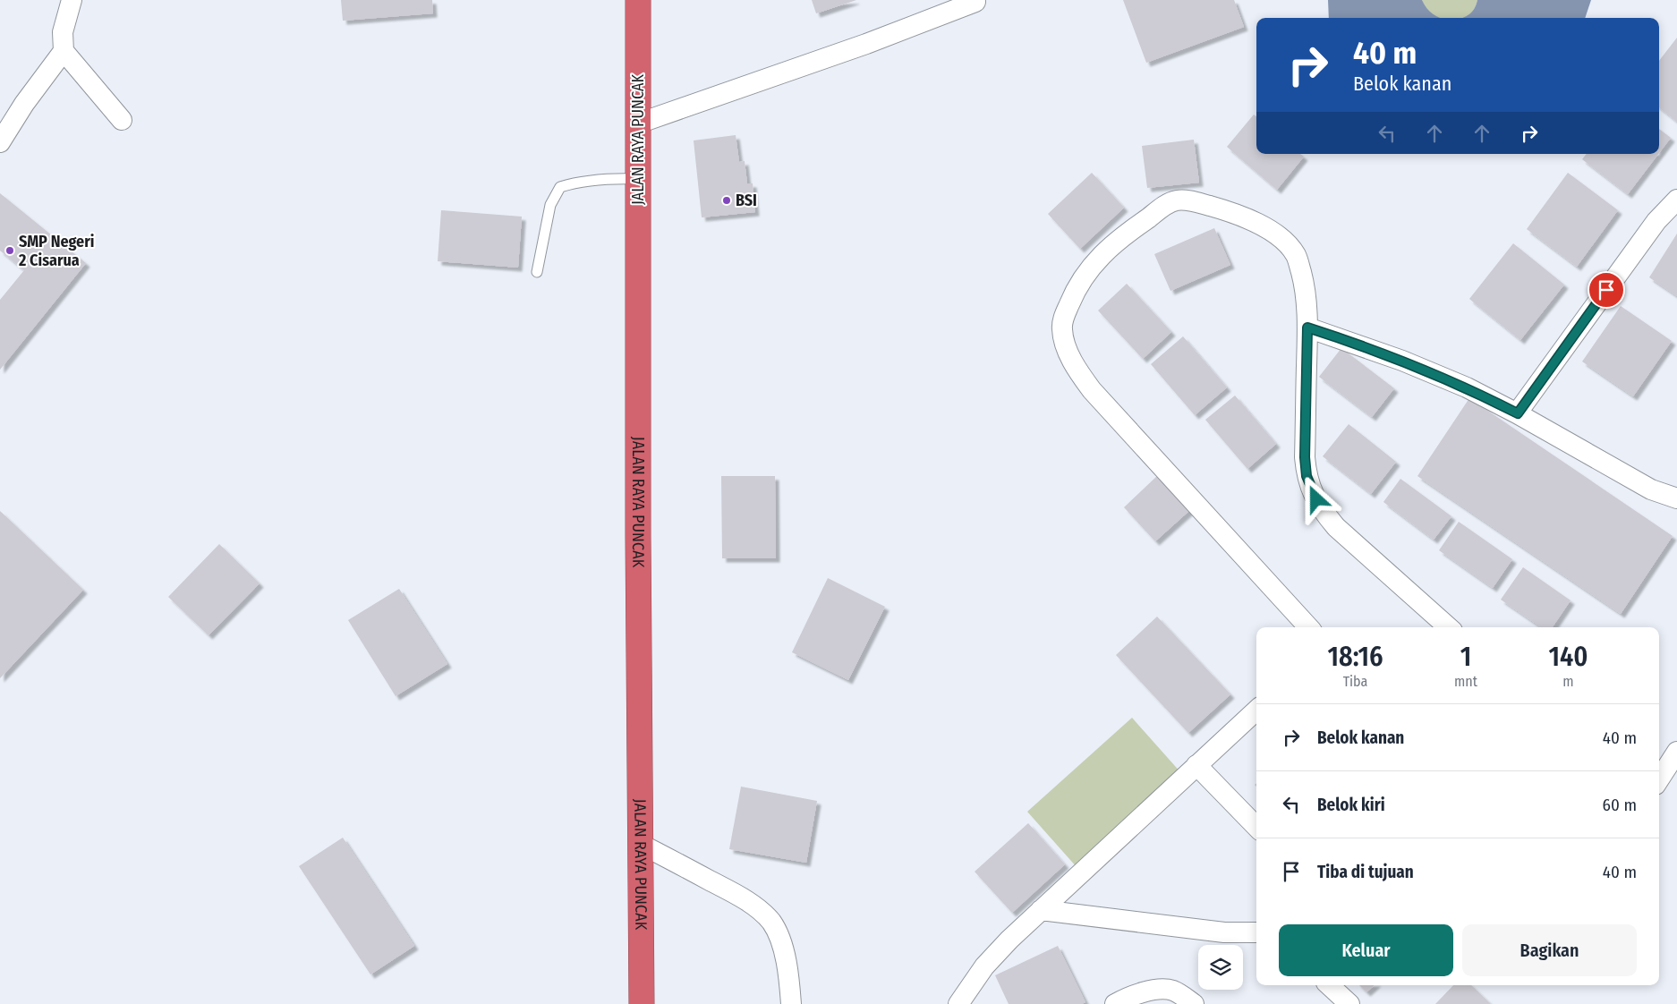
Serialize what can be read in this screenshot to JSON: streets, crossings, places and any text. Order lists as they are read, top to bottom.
{
  "streets": {
    "highway": ["JALAN RAYA PUNCAK"]
  },
  "places": ["BSI", "SMP Negeri 2 Cisarua"],
  "page": {
    "turn": ["40 m", "Belok kanan"],
    "eta": [
      "18:16",
      "Tiba",
      "1",
      "mnt",
      "140",
      "m"
    ],
    "list": [
      {
        "name": "Belok kanan",
        "value": "40 m"
      },
      {
        "name": "Belok kiri",
        "value": "60 m"
      },
      {
        "name": "Tiba di tujuan",
        "value": "40 m"
      }
    ],
    "buttons": ["Keluar", "Bagikan"]
  }
}
